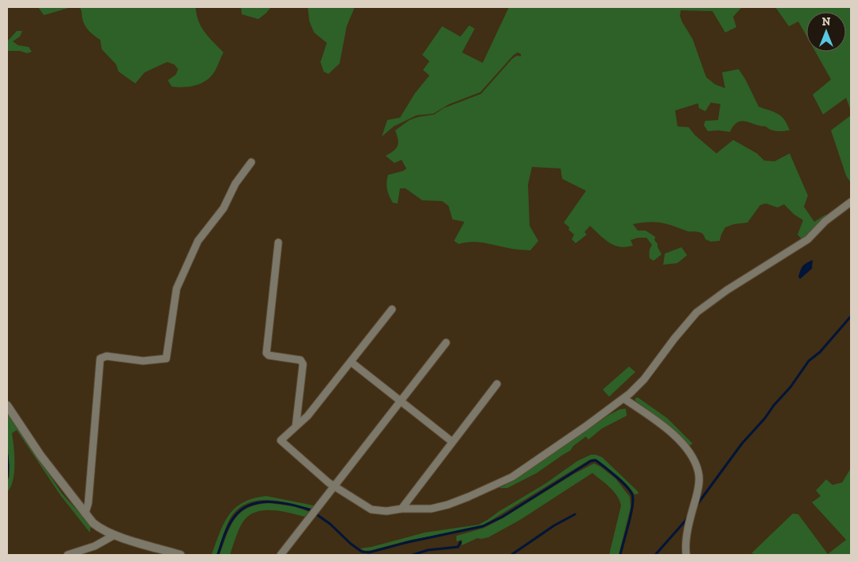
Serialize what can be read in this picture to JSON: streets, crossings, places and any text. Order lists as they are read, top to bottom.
{
  "north": "top"
}
